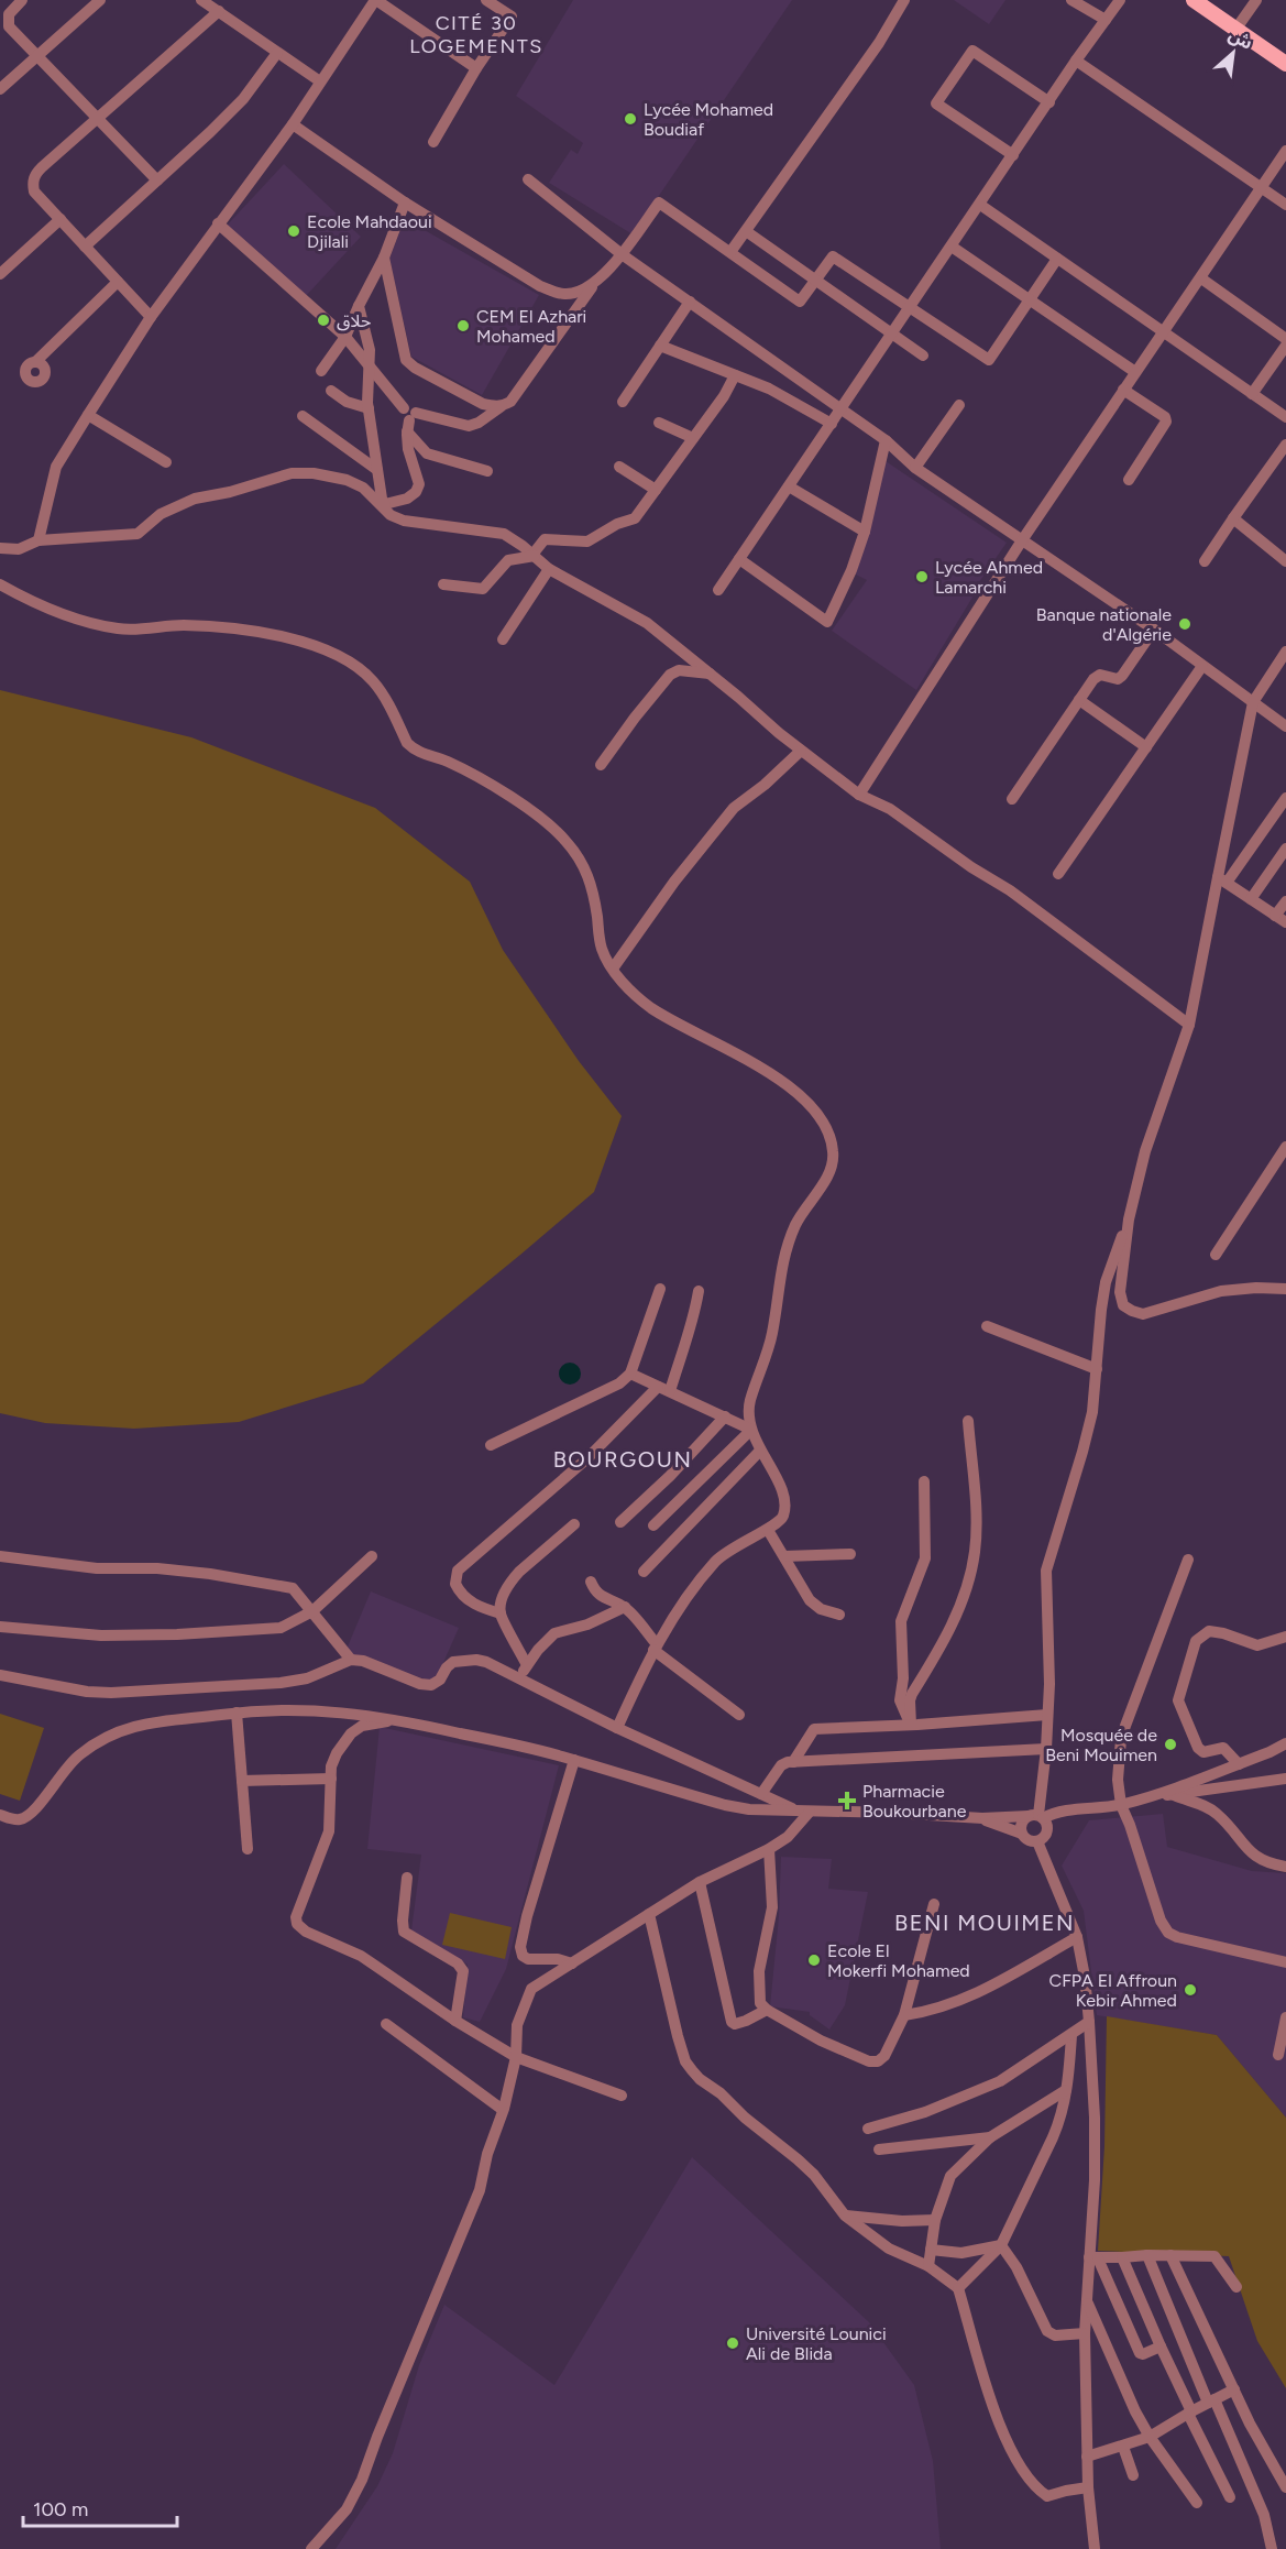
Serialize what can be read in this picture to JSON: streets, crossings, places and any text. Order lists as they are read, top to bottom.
{
  "districts": ["CITÉ 30 LOGEMENTS", "BOURGOUN", "BENI MOUIMEN"],
  "places": {
    "other": [
      "Lycée Mohamed Boudiaf",
      "Ecole Mahdaoui Djilali",
      "حلاق",
      "CEM El Azhari Mohamed",
      "Lycée Ahmed Lamarchi",
      "Banque nationale d'Algérie",
      "Mosquée de Beni Mouimen",
      "Ecole El Mokerfi Mohamed",
      "CFPA El Affroun Kebir Ahmed",
      "Université Lounici Ali de Blida"
    ],
    "health": ["Pharmacie Boukourbane"]
  },
  "scale_bar": "100 m",
  "north": "top right"
}
